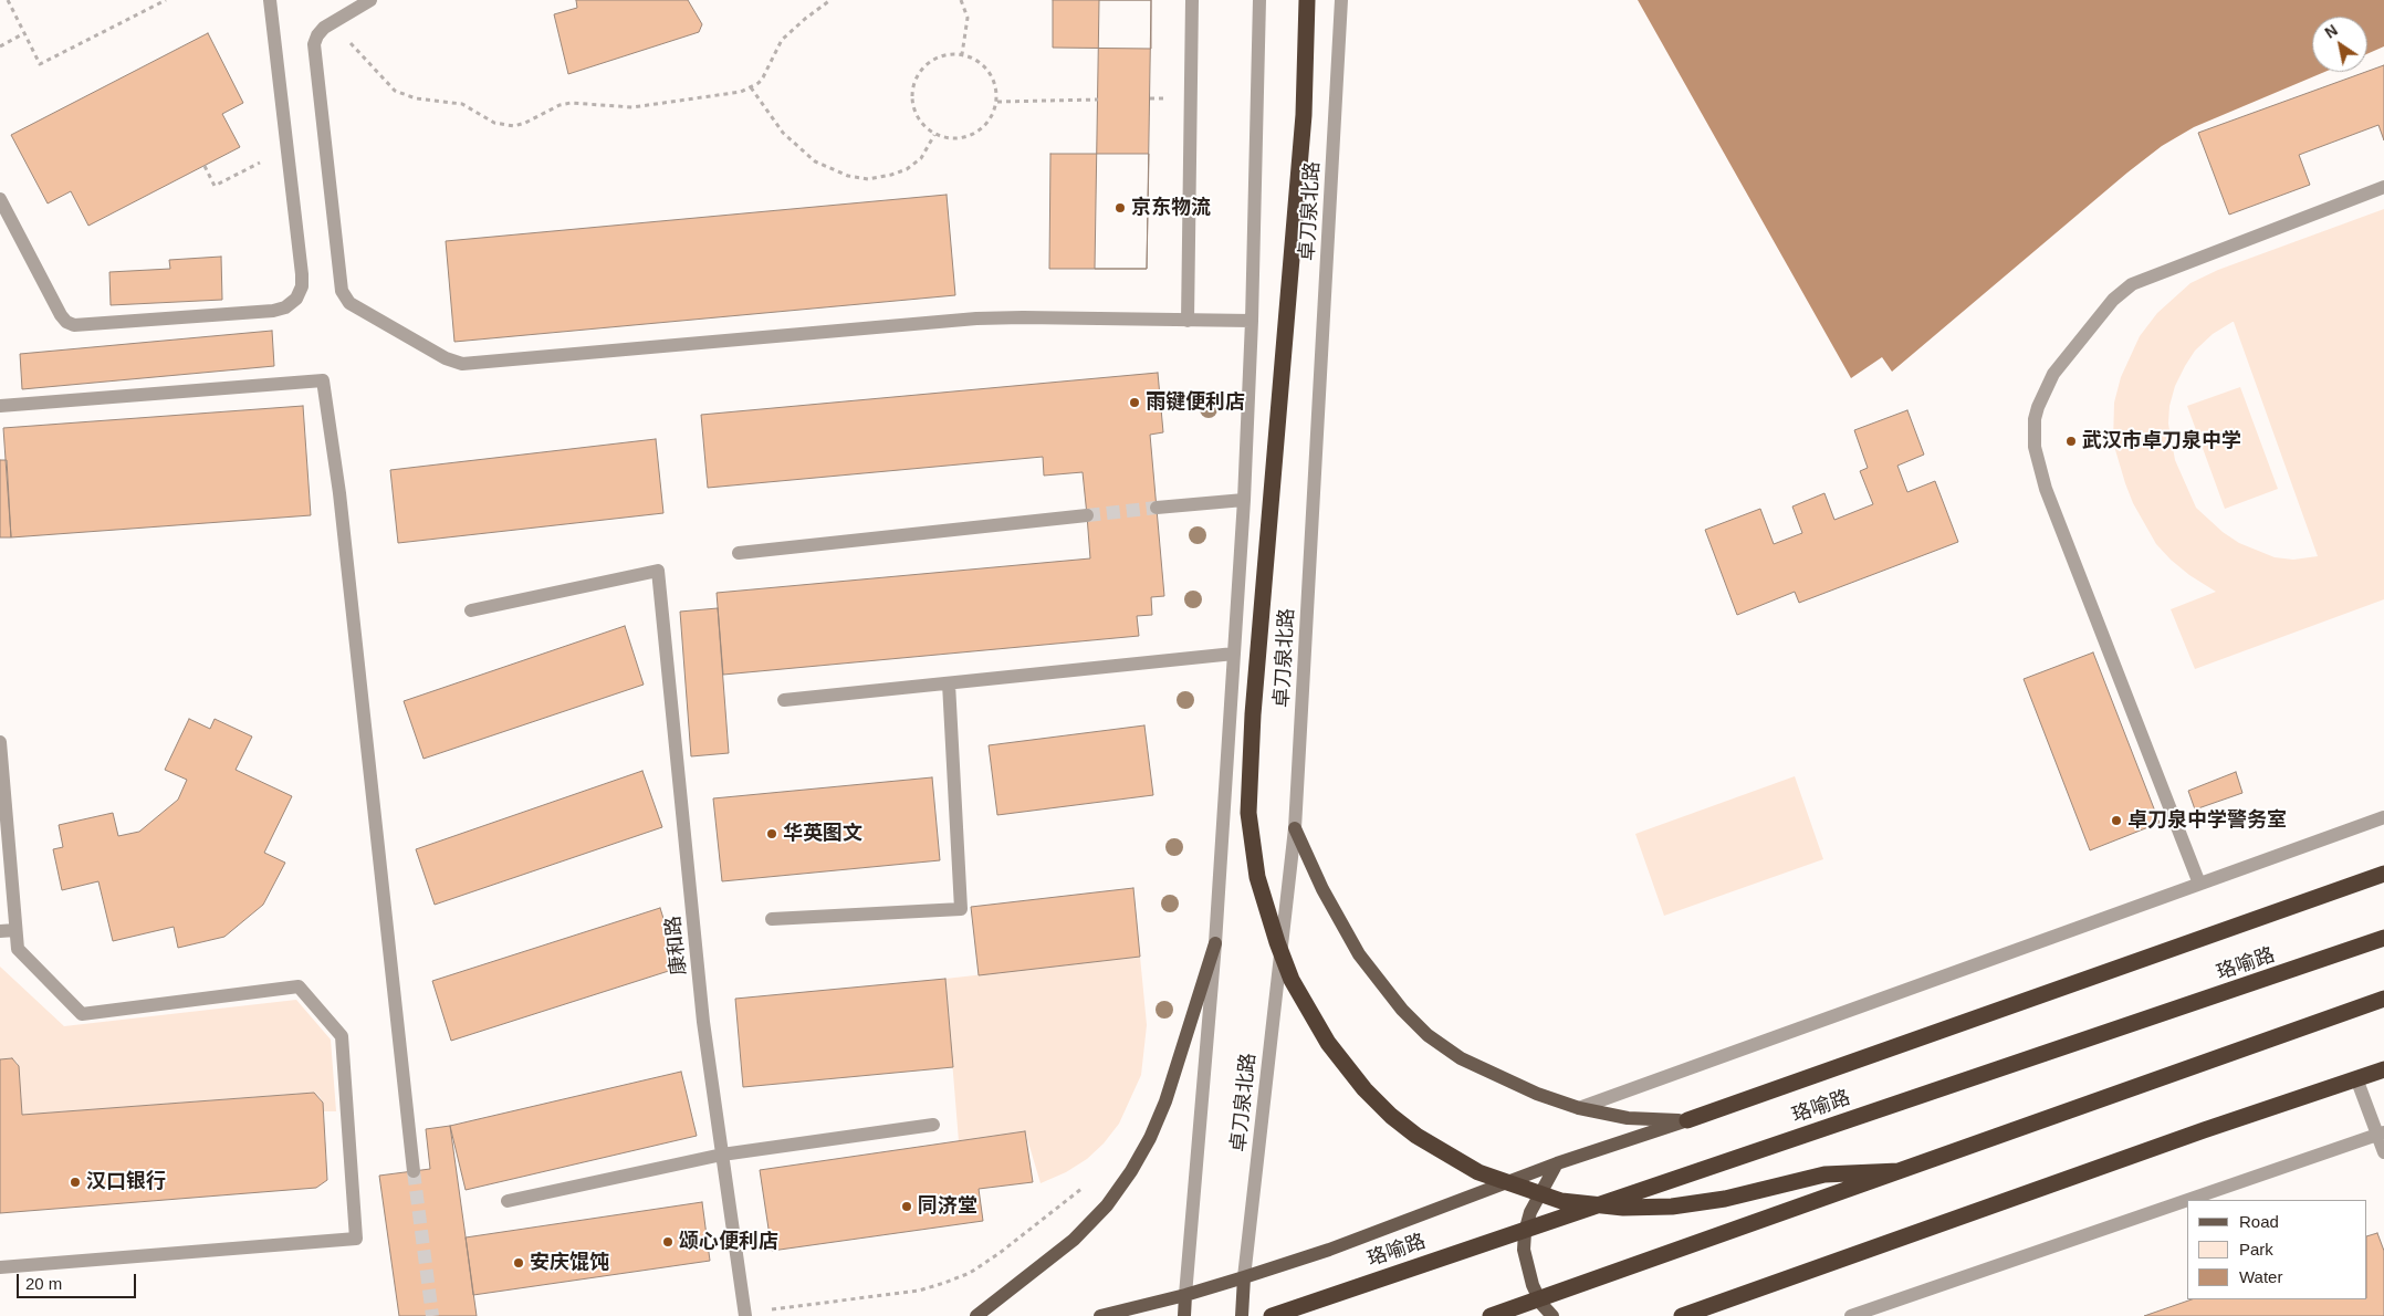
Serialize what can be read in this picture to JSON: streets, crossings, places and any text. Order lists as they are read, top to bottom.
{
  "streets": {
    "highway": ["珞喻路"],
    "main road": ["卓刀泉北路"],
    "street": ["康和路"]
  },
  "places": [
    "京东物流",
    "雨键便利店",
    "武汉市卓刀泉中学",
    "卓刀泉中学警务室",
    "华英图文",
    "汉口银行",
    "同济堂",
    "颂心便利店",
    "安庆馄饨"
  ],
  "legend": ["Road", "Park", "Water"],
  "scale_bar": "20 m",
  "north": "top left"
}
